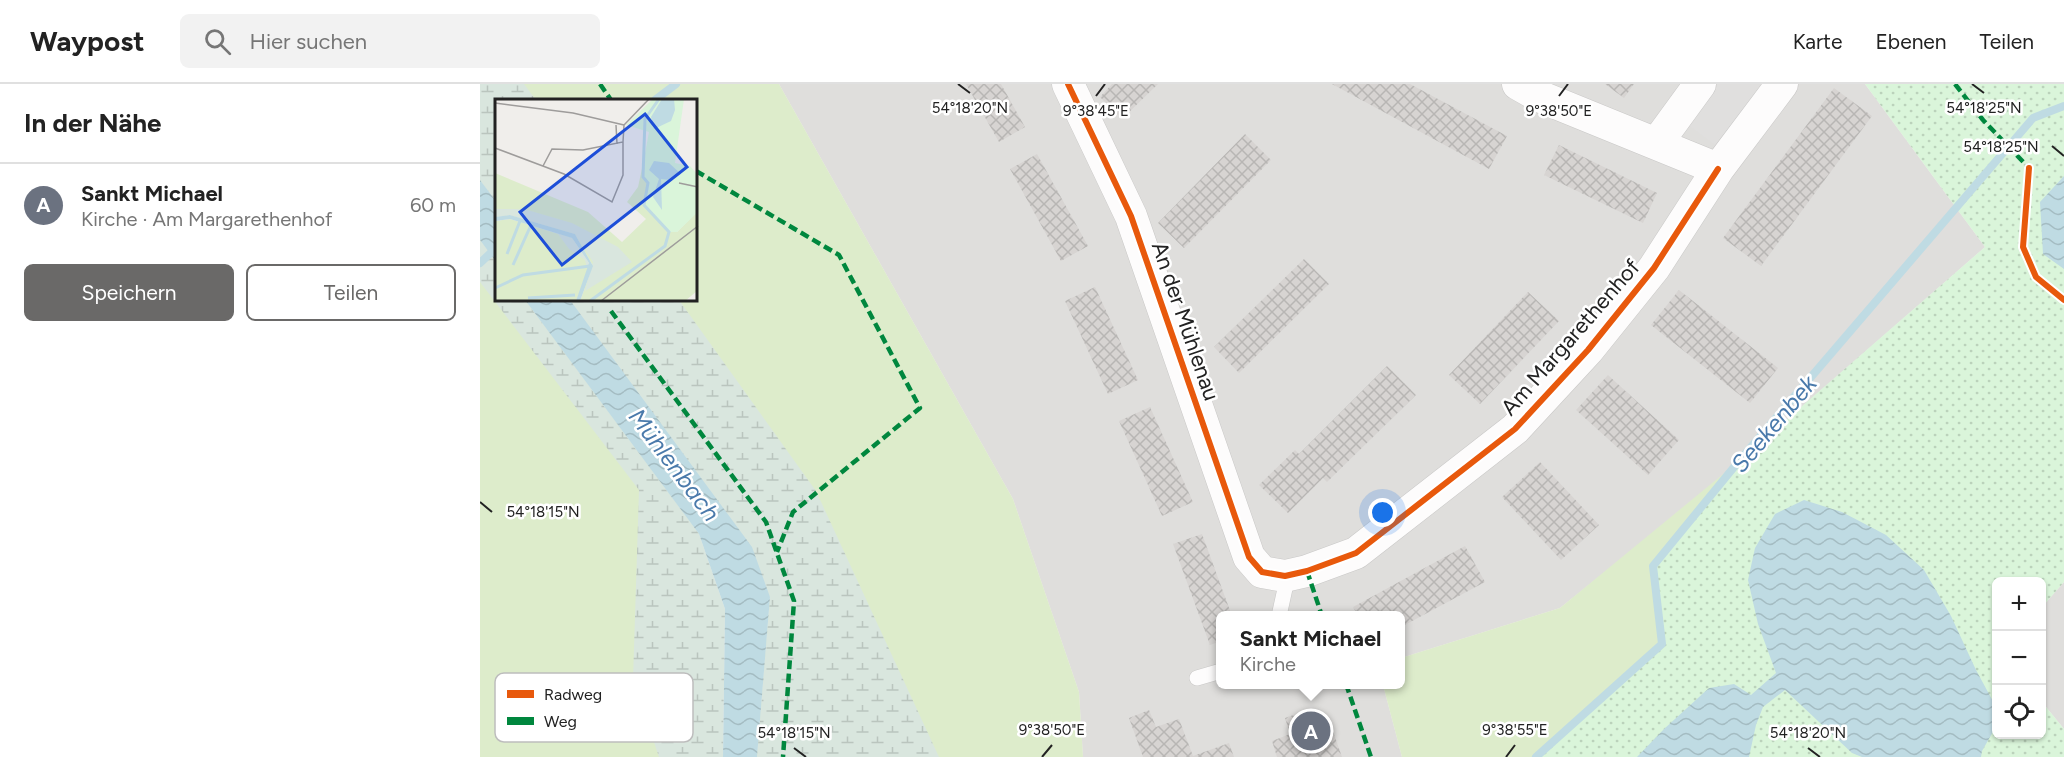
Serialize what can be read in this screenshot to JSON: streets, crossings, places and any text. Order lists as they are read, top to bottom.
{
  "streets": {
    "street": ["An der Mühlenau", "Am Margarethenhof"]
  },
  "crossings": [
    ["An der Mühlenau", "Am Margarethenhof"]
  ],
  "water": ["Seekenbek", "Mühlenbach"],
  "legend": ["Radweg", "Weg"],
  "page": {
    "header": "Waypost",
    "search": "Hier suchen",
    "nav": ["Karte", "Ebenen", "Teilen"],
    "heading": "In der Nähe",
    "list": [
      {
        "mark": "A",
        "name": "Sankt Michael",
        "note": "Kirche · Am Margarethenhof",
        "value": "60 m"
      }
    ],
    "buttons": ["Speichern", "Teilen"],
    "map_buttons": ["+", "−"],
    "popup": ["Sankt Michael", "Kirche"],
    "pins": "A"
  },
  "coordinates": [
    "54°18'25\"N",
    "54°18'20\"N",
    "9°38'45\"E",
    "9°38'50\"E",
    "54°18'15\"N",
    "9°38'55\"E"
  ]
}
